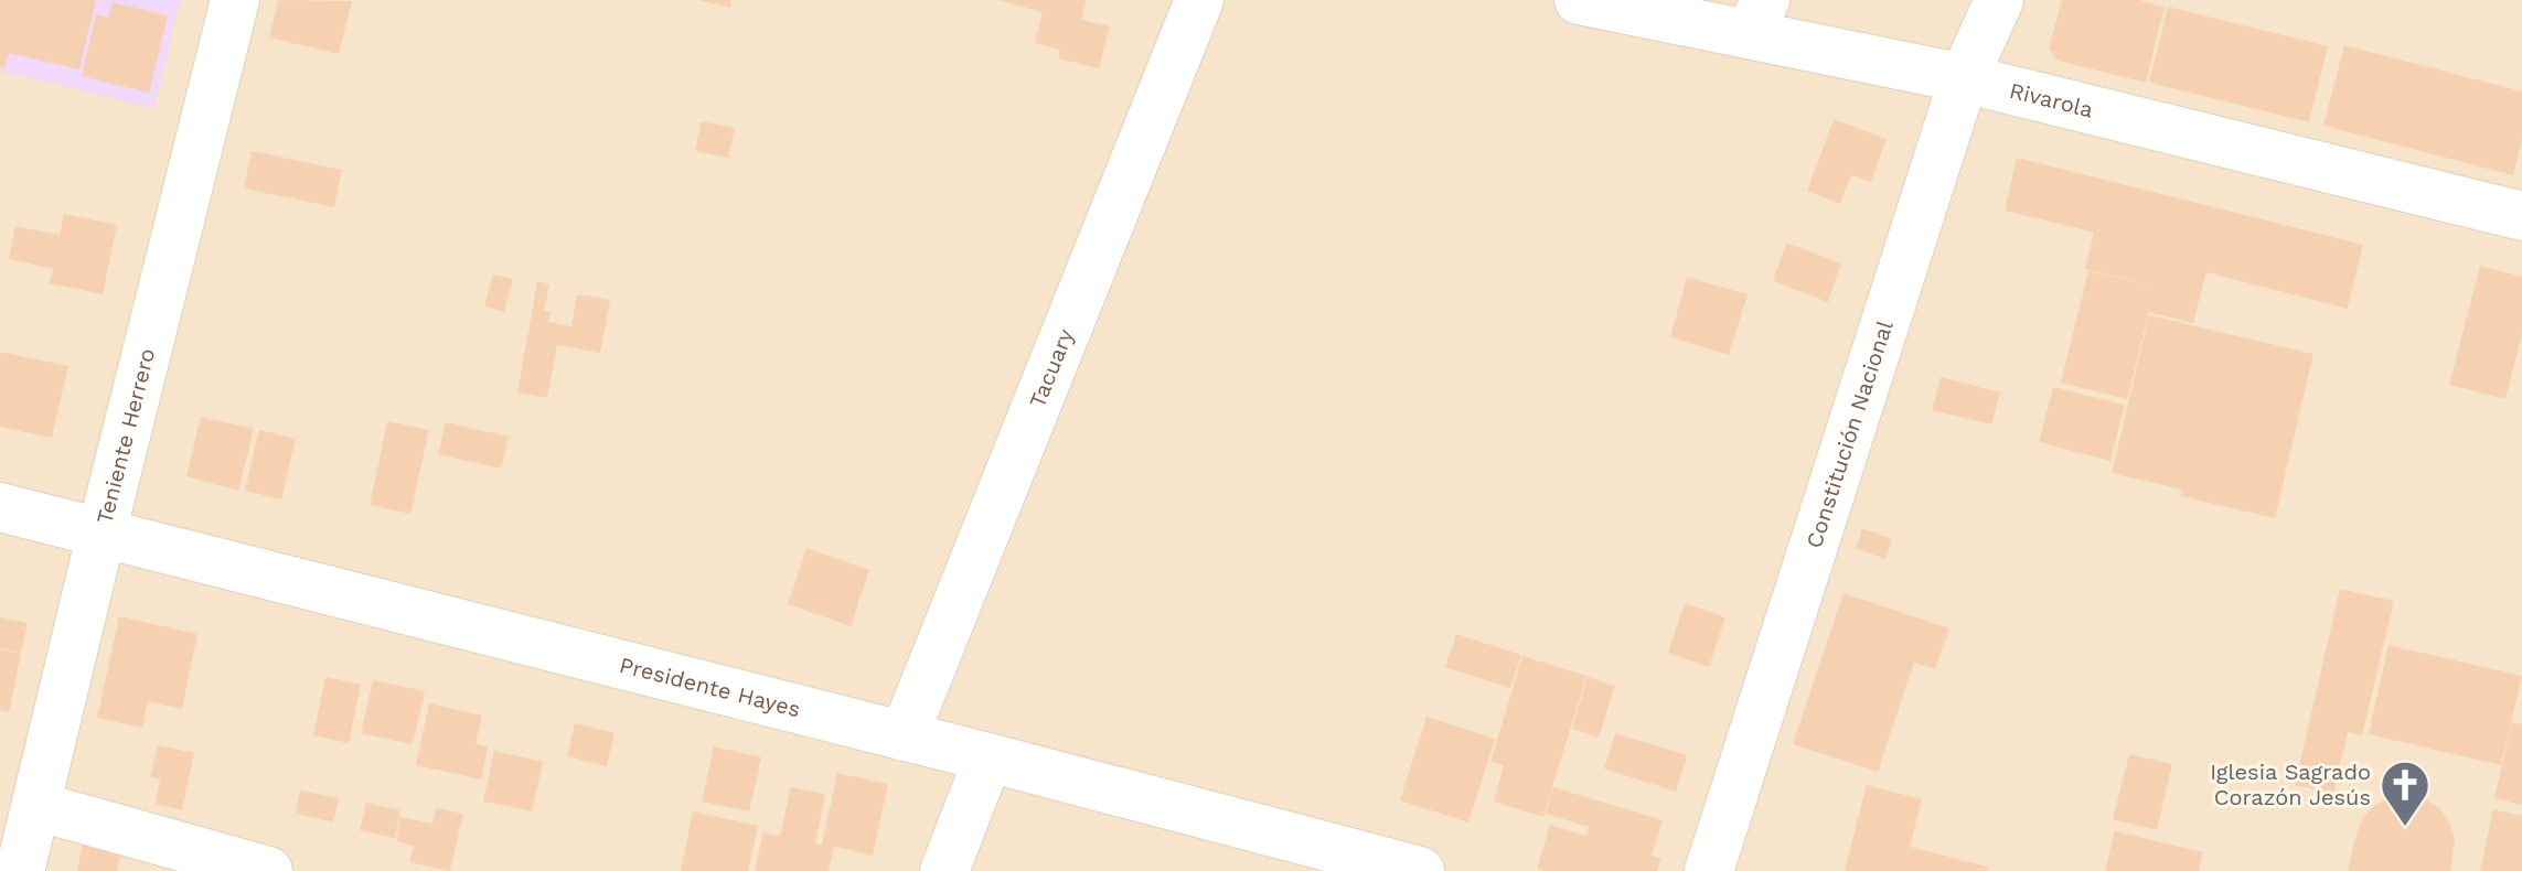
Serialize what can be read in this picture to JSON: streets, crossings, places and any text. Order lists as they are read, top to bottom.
{
  "streets": {
    "street": [
      "Rivarola",
      "Tacuary",
      "Constitución Nacional",
      "Teniente Herrero",
      "Presidente Hayes"
    ]
  },
  "crossings": [
    ["Rivarola", "Constitución Nacional"],
    ["Tacuary", "Presidente Hayes"],
    ["Teniente Herrero", "Presidente Hayes"]
  ],
  "places": {
    "church": ["Iglesia Sagrado Corazón Jesús"]
  }
}
